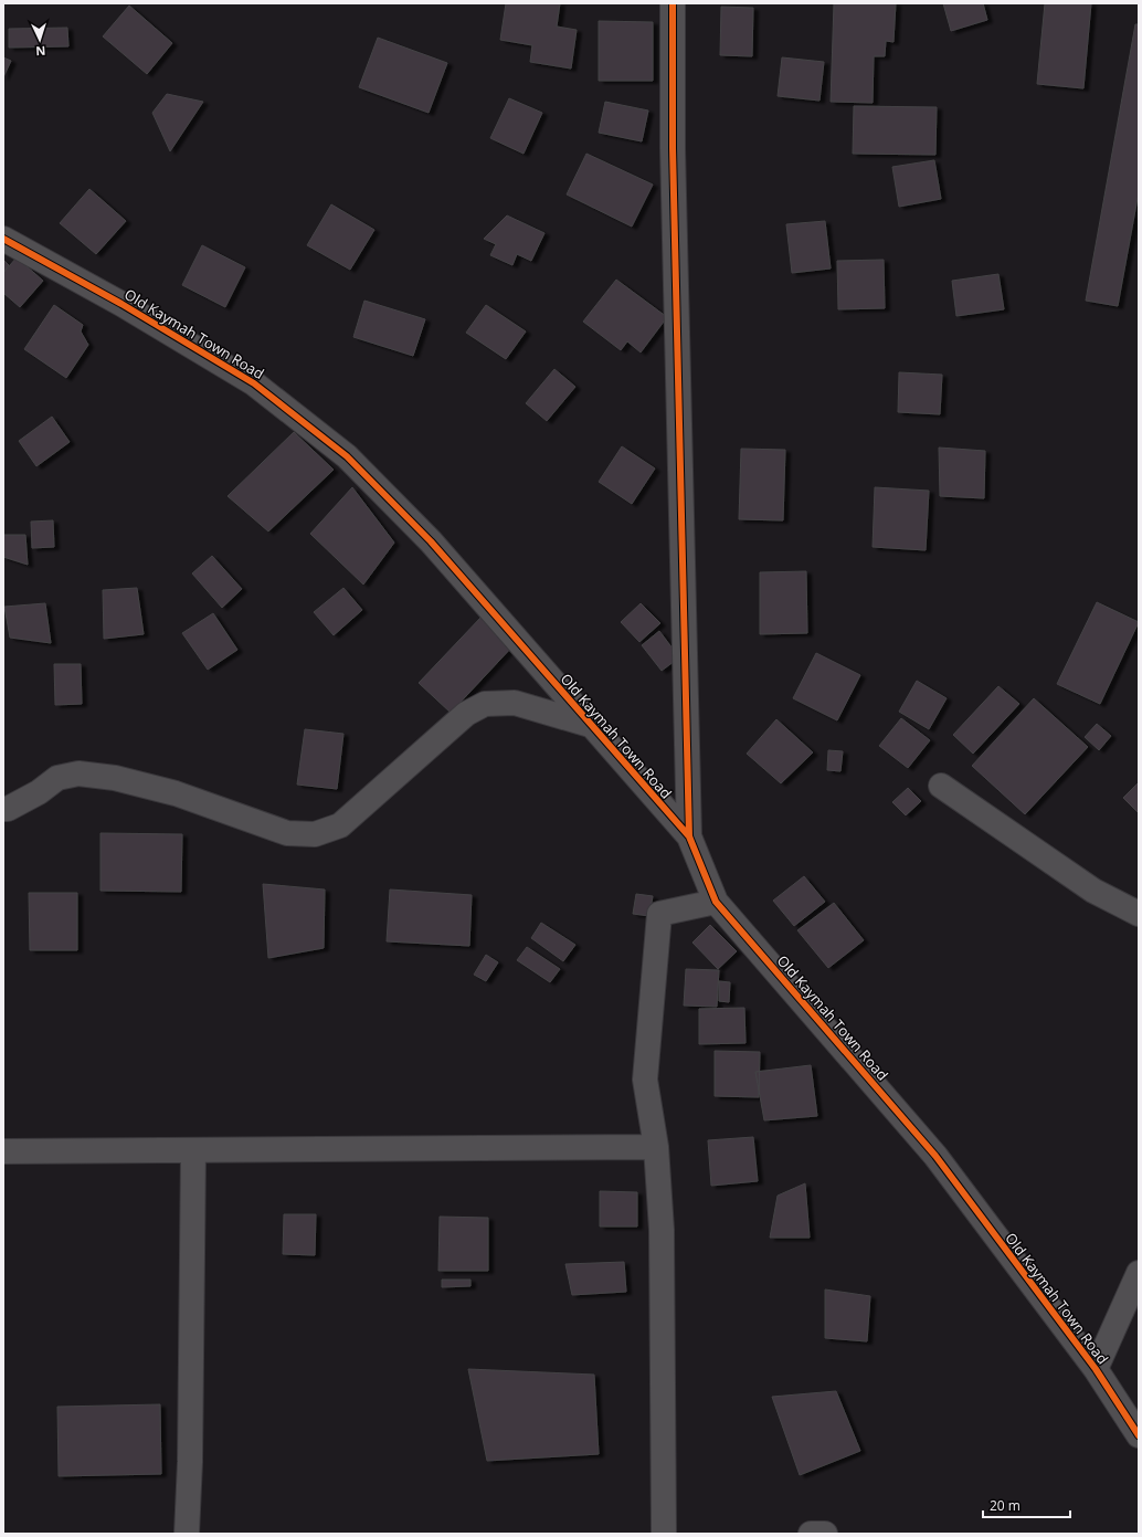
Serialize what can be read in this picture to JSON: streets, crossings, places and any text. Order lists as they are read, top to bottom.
{
  "streets": {
    "street": ["Old Kaymah Town Road"]
  },
  "scale_bar": "20 m",
  "north": "bottom"
}
